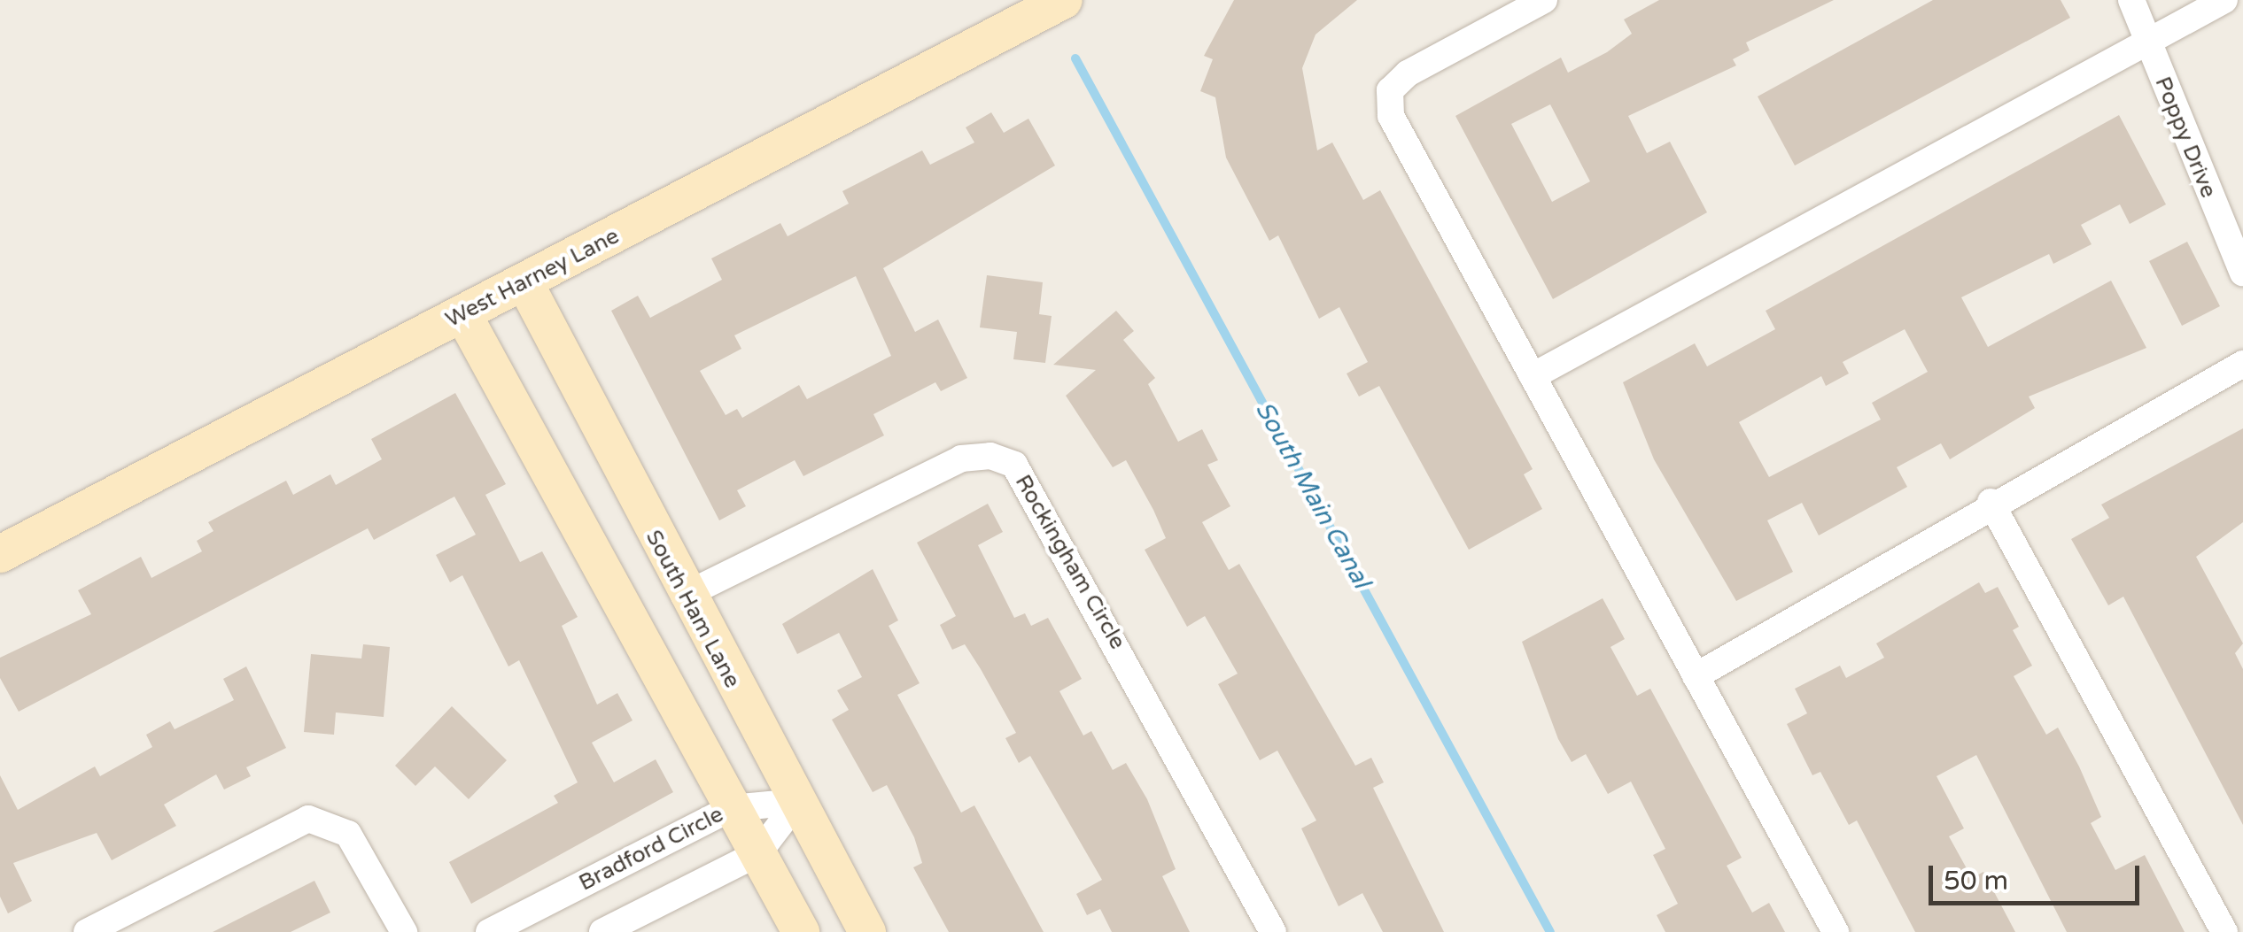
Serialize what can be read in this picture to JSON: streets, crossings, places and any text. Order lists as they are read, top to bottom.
{
  "streets": {
    "main road": ["West Harney Lane", "South Ham Lane"],
    "street": ["Poppy Drive", "Rockingham Circle", "Bradford Circle"]
  },
  "crossings": [
    ["West Harney Lane", "South Ham Lane"],
    ["Rockingham Circle", "South Ham Lane"],
    ["South Ham Lane", "Bradford Circle"]
  ],
  "water": ["South Main Canal"],
  "scale_bar": "50 m"
}
